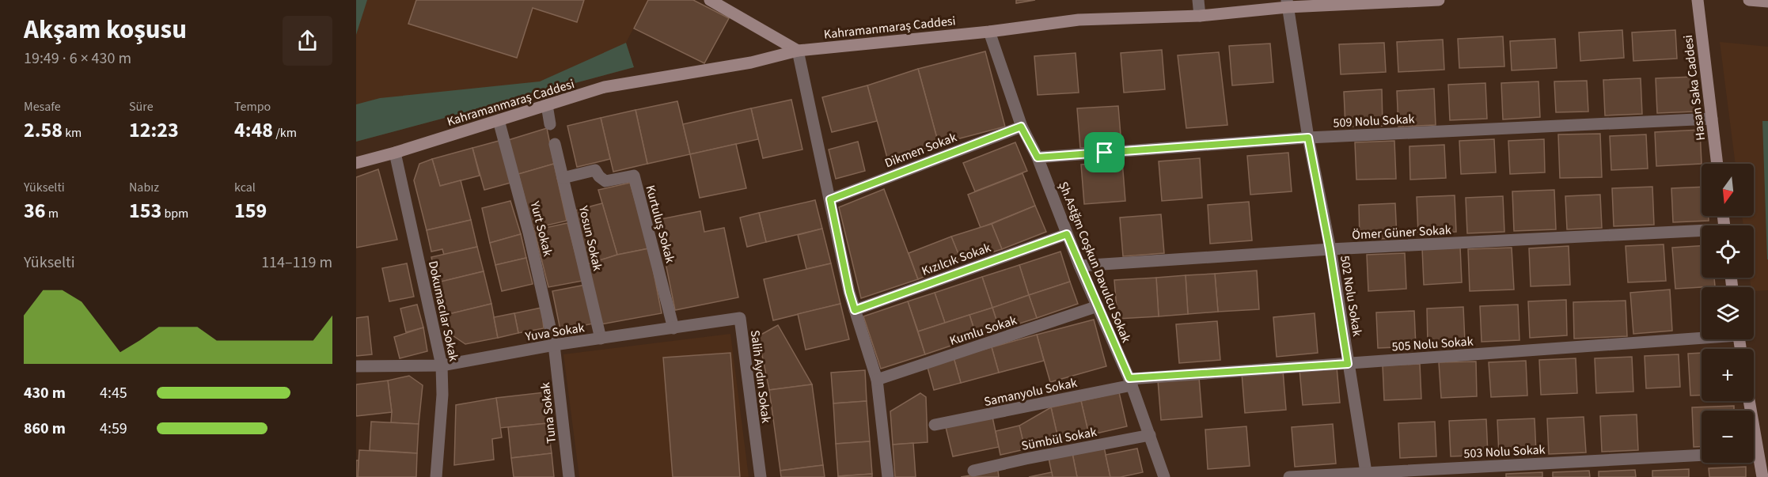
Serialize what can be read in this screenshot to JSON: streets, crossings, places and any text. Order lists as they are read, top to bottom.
{
  "streets": {
    "street": [
      "Kahramanmaraş Caddesi",
      "Hasan Saka Caddesi",
      "509 Nolu Sokak",
      "Dikmen Sokak",
      "Kurtuluş Sokak",
      "Yurt Sokak",
      "Ömer Güner Sokak",
      "Yosun Sokak",
      "Kızılcık Sokak",
      "Şh.Astğm Coşkun Davulcu Sokak",
      "502 Nolu Sokak",
      "Dokumacılar Sokak",
      "Kumlu Sokak",
      "Yuva Sokak",
      "505 Nolu Sokak",
      "Salih Aydın Sokak",
      "Samanyolu Sokak",
      "Tuna Sokak",
      "Sümbül Sokak",
      "503 Nolu Sokak"
    ]
  },
  "crossings": [
    ["Kahramanmaraş Caddesi", "Yurt Sokak"],
    ["Kahramanmaraş Caddesi", "Şh.Astğm Coşkun Davulcu Sokak"],
    ["Kahramanmaraş Caddesi", "502 Nolu Sokak"],
    ["Kahramanmaraş Caddesi", "Dokumacılar Sokak"],
    ["Hasan Saka Caddesi", "509 Nolu Sokak"],
    ["509 Nolu Sokak", "Şh.Astğm Coşkun Davulcu Sokak"],
    ["509 Nolu Sokak", "502 Nolu Sokak"],
    ["Dikmen Sokak", "Şh.Astğm Coşkun Davulcu Sokak"],
    ["Kurtuluş Sokak", "Yosun Sokak"],
    ["Kurtuluş Sokak", "Yuva Sokak"],
    ["Kurtuluş Sokak", "Salih Aydın Sokak"],
    ["Yurt Sokak", "Yuva Sokak"],
    ["Yurt Sokak", "Tuna Sokak"],
    ["Ömer Güner Sokak", "Şh.Astğm Coşkun Davulcu Sokak"],
    ["Ömer Güner Sokak", "502 Nolu Sokak"],
    ["Yosun Sokak", "Yuva Sokak"],
    ["Kızılcık Sokak", "Şh.Astğm Coşkun Davulcu Sokak"],
    ["Şh.Astğm Coşkun Davulcu Sokak", "Kumlu Sokak"],
    ["Şh.Astğm Coşkun Davulcu Sokak", "505 Nolu Sokak"],
    ["Şh.Astğm Coşkun Davulcu Sokak", "Samanyolu Sokak"],
    ["Şh.Astğm Coşkun Davulcu Sokak", "Sümbül Sokak"],
    ["502 Nolu Sokak", "505 Nolu Sokak"],
    ["502 Nolu Sokak", "503 Nolu Sokak"],
    ["Dokumacılar Sokak", "Yuva Sokak"],
    ["Yuva Sokak", "Salih Aydın Sokak"],
    ["Yuva Sokak", "Tuna Sokak"],
    ["505 Nolu Sokak", "Samanyolu Sokak"]
  ],
  "north": "bottom",
  "page": {
    "heading": ["Akşam koşusu", "19:49 · 6 × 430 m"],
    "stats": [
      ["Mesafe", "2.58 km"],
      ["Süre", "12:23"],
      ["Tempo", "4:48 /km"],
      ["Yükselti", "36 m"],
      ["Nabız", "153 bpm"],
      ["kcal", "159"]
    ],
    "map_buttons": ["+", "−"],
    "chart": ["Yükselti", "114–119 m"],
    "list": [
      {
        "name": "430 m",
        "note": "4:45"
      },
      {
        "name": "860 m",
        "note": "4:59"
      }
    ]
  }
}
